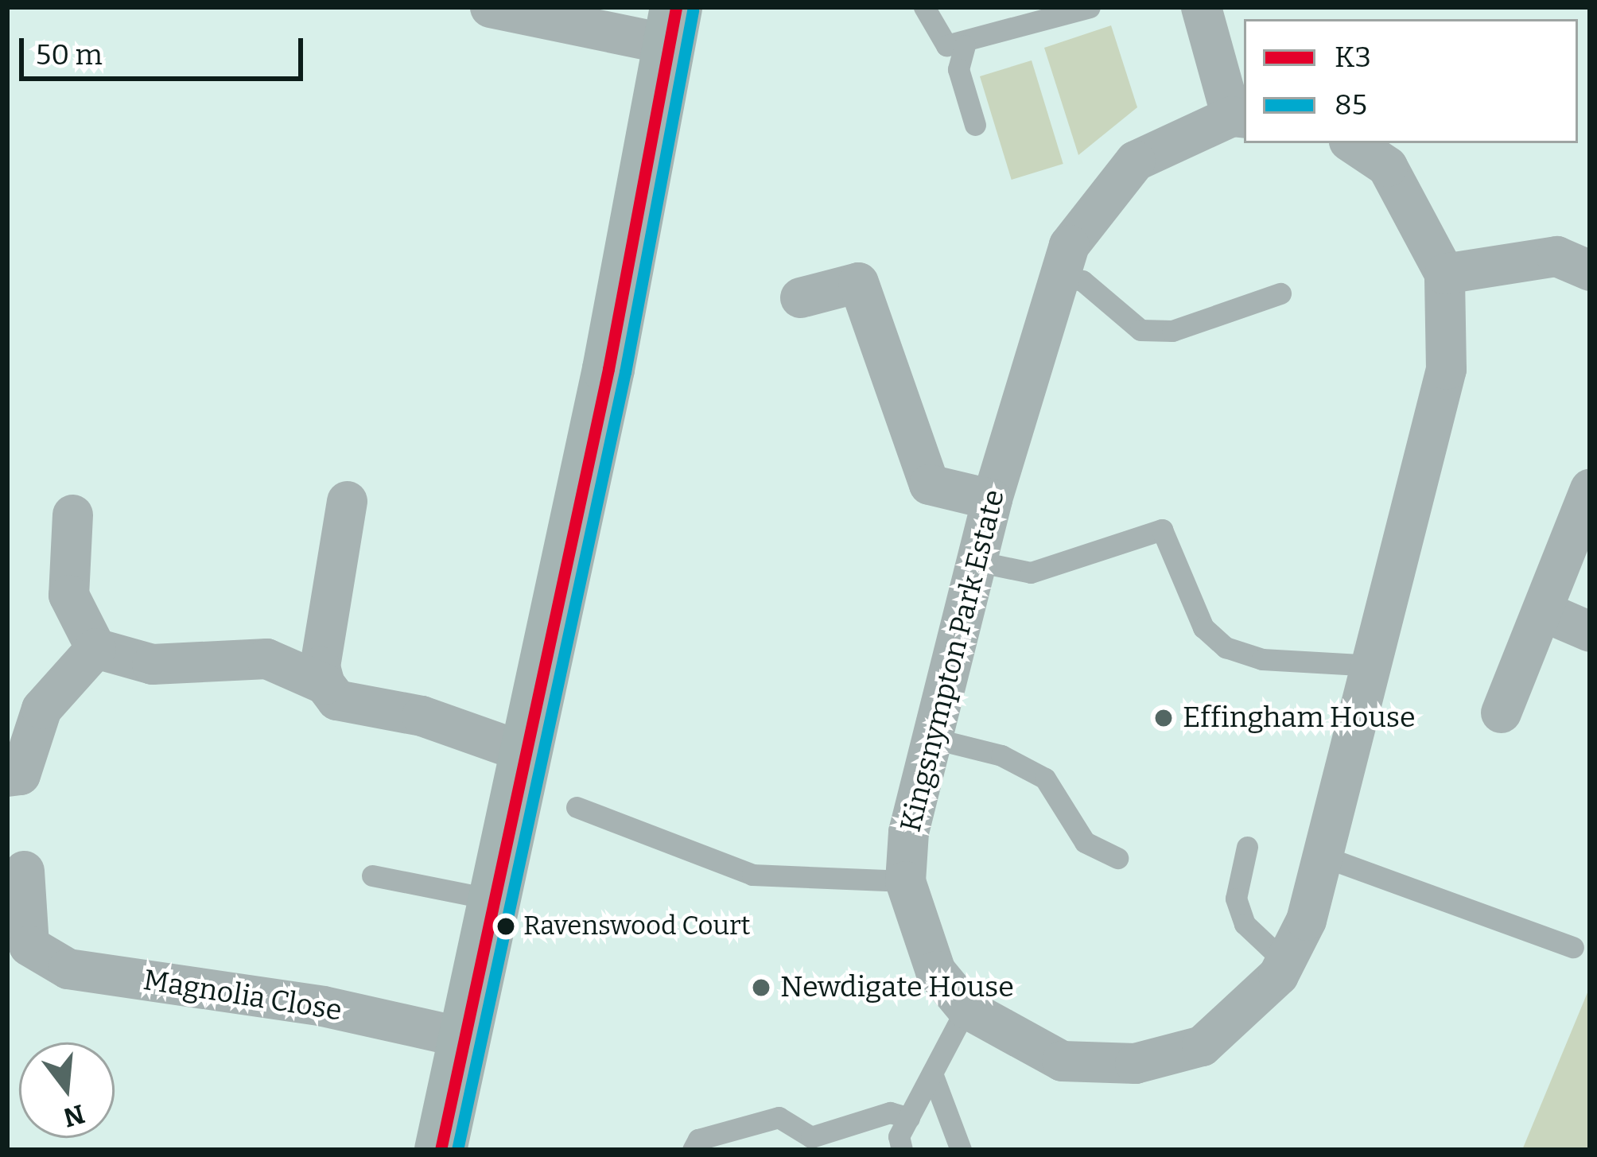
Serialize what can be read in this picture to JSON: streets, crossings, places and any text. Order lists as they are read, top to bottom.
{
  "streets": {
    "street": ["Kingsnympton Park Estate", "Magnolia Close"]
  },
  "places": ["Effingham House", "Ravenswood Court", "Newdigate House"],
  "lines": ["transit line K3", "transit line 85"],
  "legend": ["K3", "85"],
  "scale_bar": "50 m",
  "north": "bottom"
}
